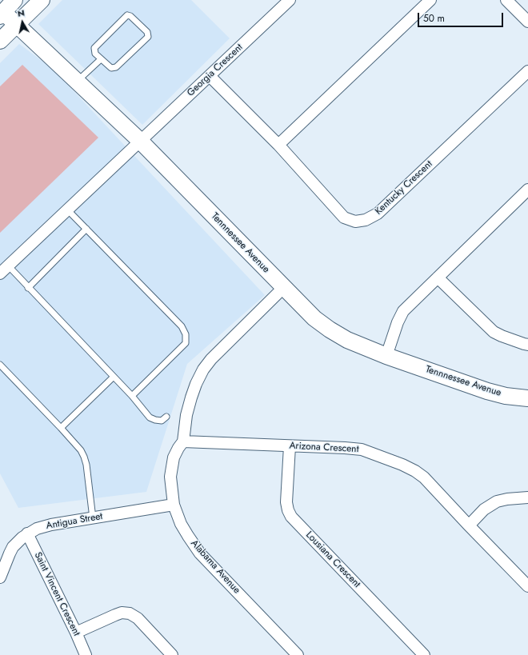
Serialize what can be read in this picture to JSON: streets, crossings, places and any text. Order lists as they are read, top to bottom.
{
  "streets": {
    "street": [
      "Georgia Crescent",
      "Kentucky Crescent",
      "Tennnessee Avenue",
      "Arizona Crescent",
      "Antigua Street",
      "Lousiana Crescent",
      "Alabama Avenue",
      "Saint Vincent Crescent"
    ]
  },
  "crossings": [
    ["Georgia Crescent", "Kentucky Crescent"],
    ["Georgia Crescent", "Tennnessee Avenue"],
    ["Tennnessee Avenue", "Alabama Avenue"],
    ["Arizona Crescent", "Lousiana Crescent"],
    ["Arizona Crescent", "Alabama Avenue"],
    ["Antigua Street", "Alabama Avenue"],
    ["Antigua Street", "Saint Vincent Crescent"]
  ],
  "scale_bar": "50 m",
  "north": "top"
}
